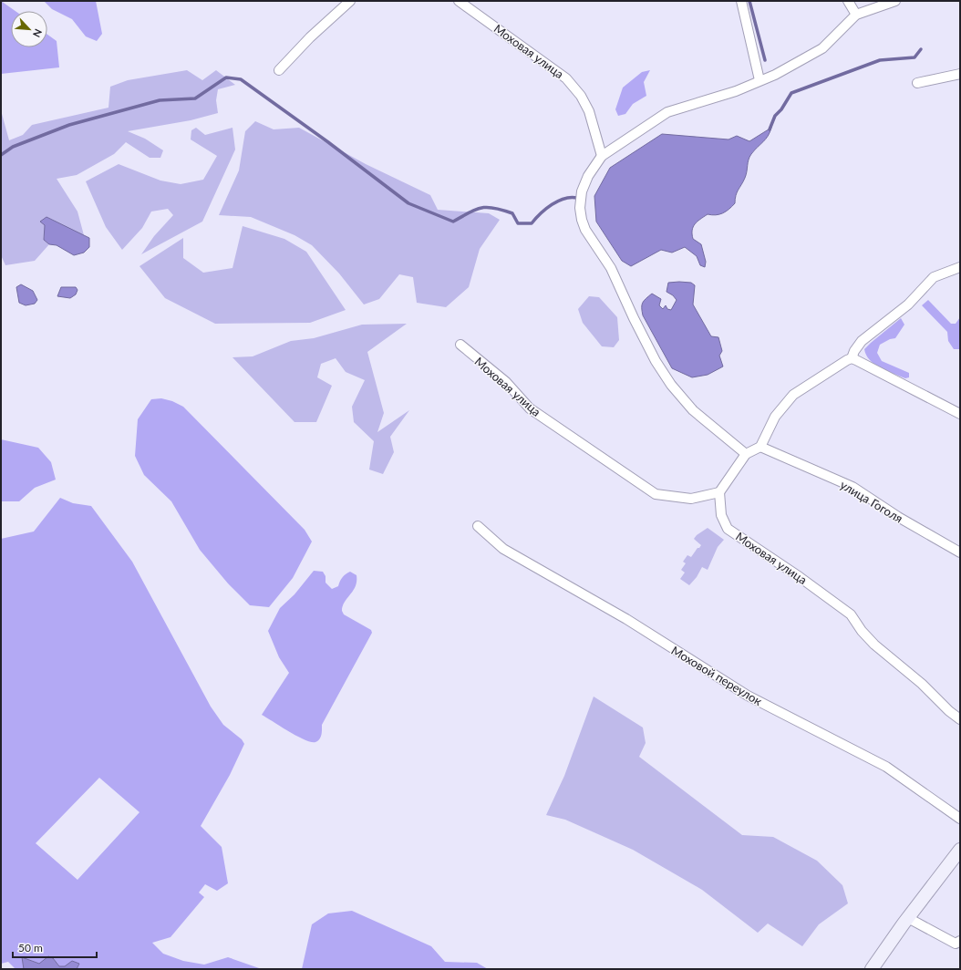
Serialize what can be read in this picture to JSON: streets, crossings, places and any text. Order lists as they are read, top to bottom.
{
  "streets": {
    "street": ["Моховая улица", "улица Гоголя", "Моховой переулок"]
  },
  "scale_bar": "50 m",
  "north": "bottom right"
}
